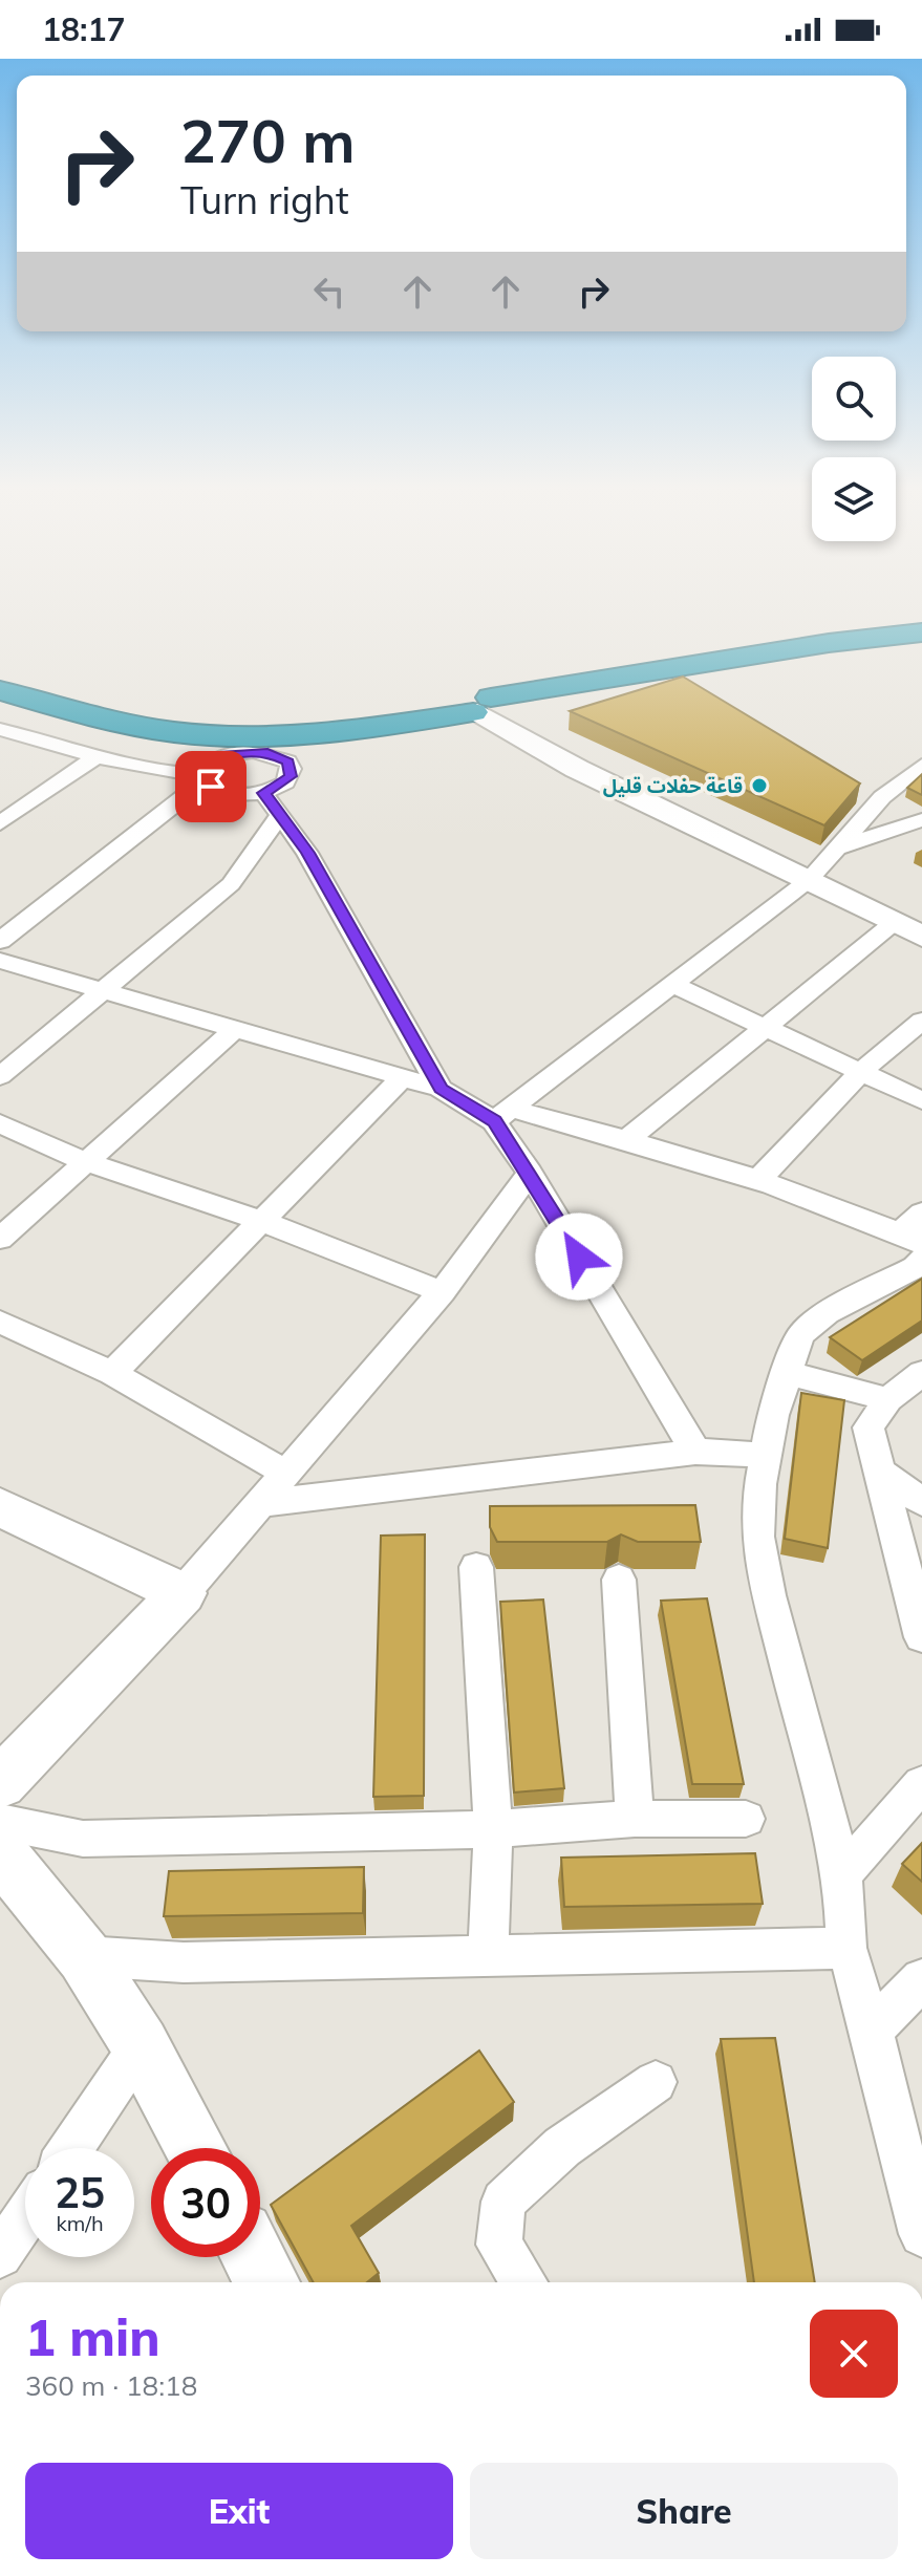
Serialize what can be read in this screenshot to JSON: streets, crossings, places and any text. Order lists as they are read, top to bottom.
{
  "places": ["قاعة حفلات قليل"],
  "page": {
    "status": "18:17",
    "turn": ["270 m", "Turn right"],
    "speed": "25 km/h",
    "limit": "30",
    "heading": ["1 min", "360 m · 18:18"],
    "buttons": ["Exit", "Share"]
  }
}
